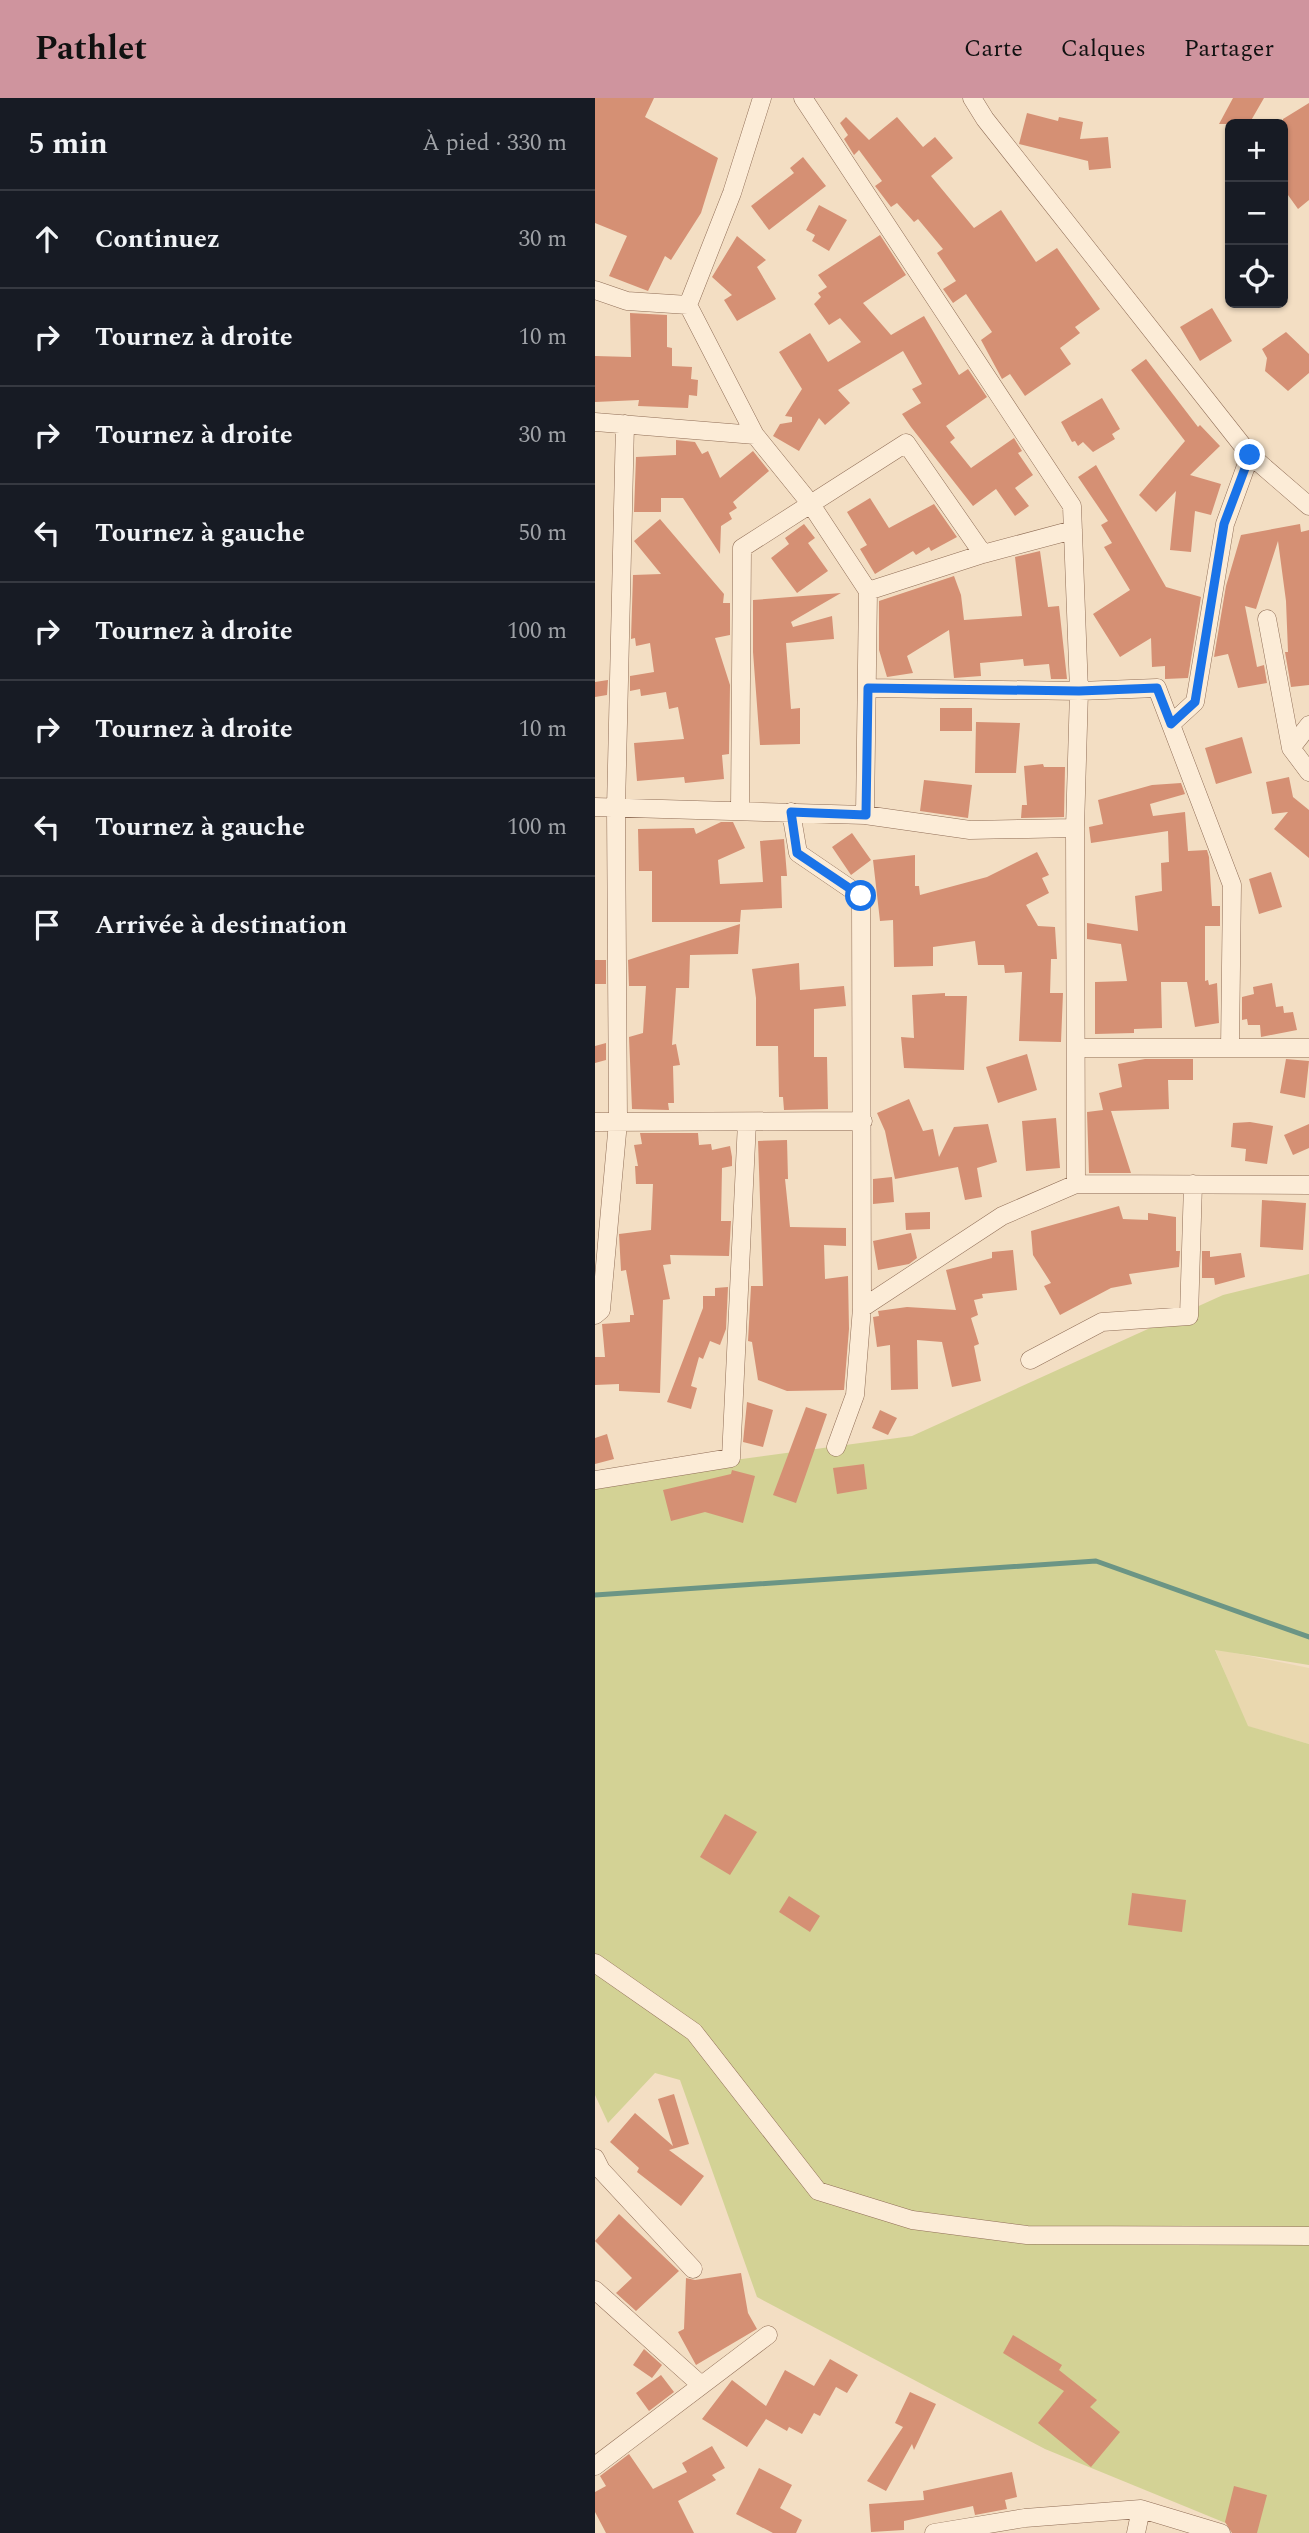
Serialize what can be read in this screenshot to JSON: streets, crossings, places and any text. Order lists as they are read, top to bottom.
{
  "page": {
    "header": "Pathlet",
    "nav": ["Carte", "Calques", "Partager"],
    "heading": ["5 min", "À pied · 330 m"],
    "map_buttons": ["+", "−"],
    "list": [
      ["Continuez", "30 m"],
      ["Tournez à droite", "10 m"],
      ["Tournez à droite", "30 m"],
      ["Tournez à gauche", "50 m"],
      ["Tournez à droite", "100 m"],
      ["Tournez à droite", "10 m"],
      ["Tournez à gauche", "100 m"],
      "Arrivée à destination"
    ]
  }
}
